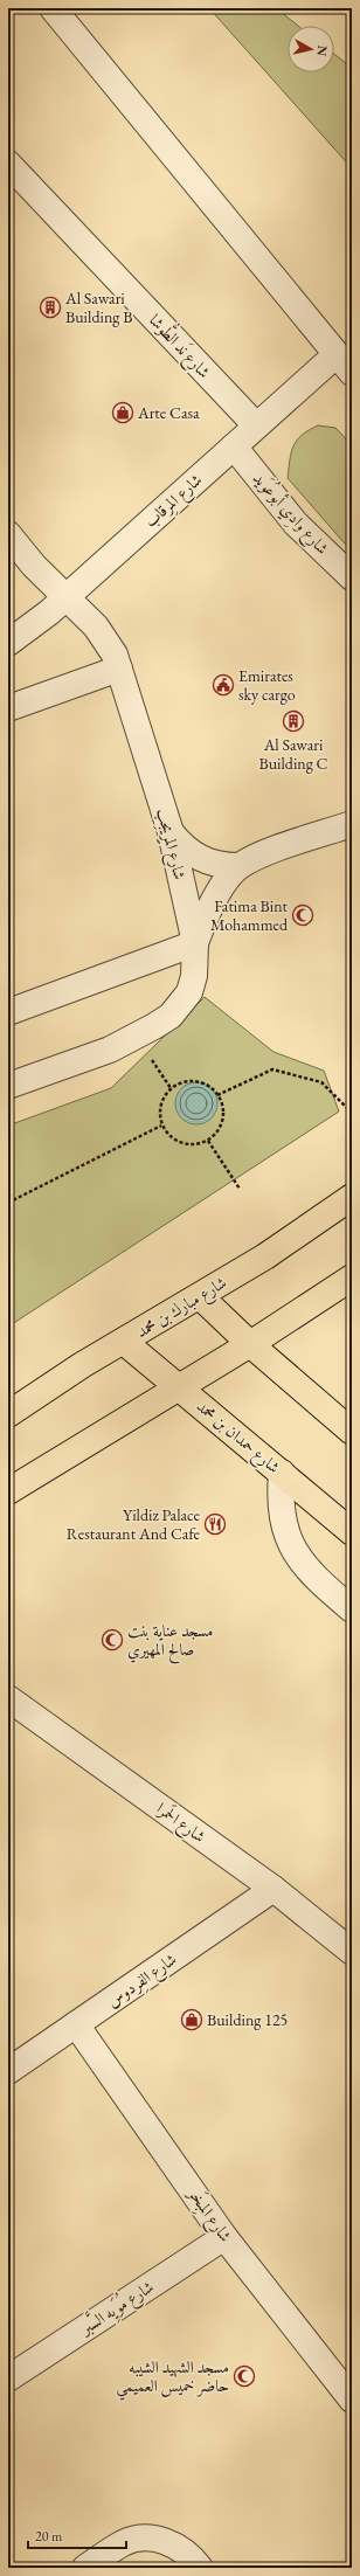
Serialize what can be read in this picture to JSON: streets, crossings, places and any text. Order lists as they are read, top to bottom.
{
  "streets": {
    "main road": ["شارع مبارك بن محمد", "شارع حمدان بن محمد"],
    "street": [
      "شارع نَد الطُّوشا",
      "شارع المِرقاب",
      "شارع وادِي أبوعُوَيد",
      "شارع المِرِيجِب",
      "شارع الحَمرا",
      "شارع الفِردوس",
      "شارع المِبخَر",
      "شارع مُوَيِه السَّبر"
    ]
  },
  "crossings": [
    ["شارع نَد الطُّوشا", "شارع المِرقاب"],
    ["شارع المِرقاب", "شارع وادِي أبوعُوَيد"],
    ["شارع المِرقاب", "شارع المِرِيجِب"],
    ["شارع مبارك بن محمد", "شارع حمدان بن محمد"],
    ["شارع الحَمرا", "شارع الفِردوس"],
    ["شارع الفِردوس", "شارع المِبخَر"],
    ["شارع المِبخَر", "شارع مُوَيِه السَّبر"]
  ],
  "places": {
    "building": ["Al Sawari Building B", "Al Sawari Building C"],
    "shop": ["Arte Casa", "Building 125"],
    "public building": ["Emirates sky cargo"],
    "mosque": ["Fatima Bint Mohammed", "مسجد عناية بنت صالح المهيري", "مسجد الشهيد الشيبه حاضر خميس العميمي"],
    "restaurant": ["Yildiz Palace Restaurant And Cafe"]
  },
  "scale_bar": "20 m",
  "north": "right"
}
